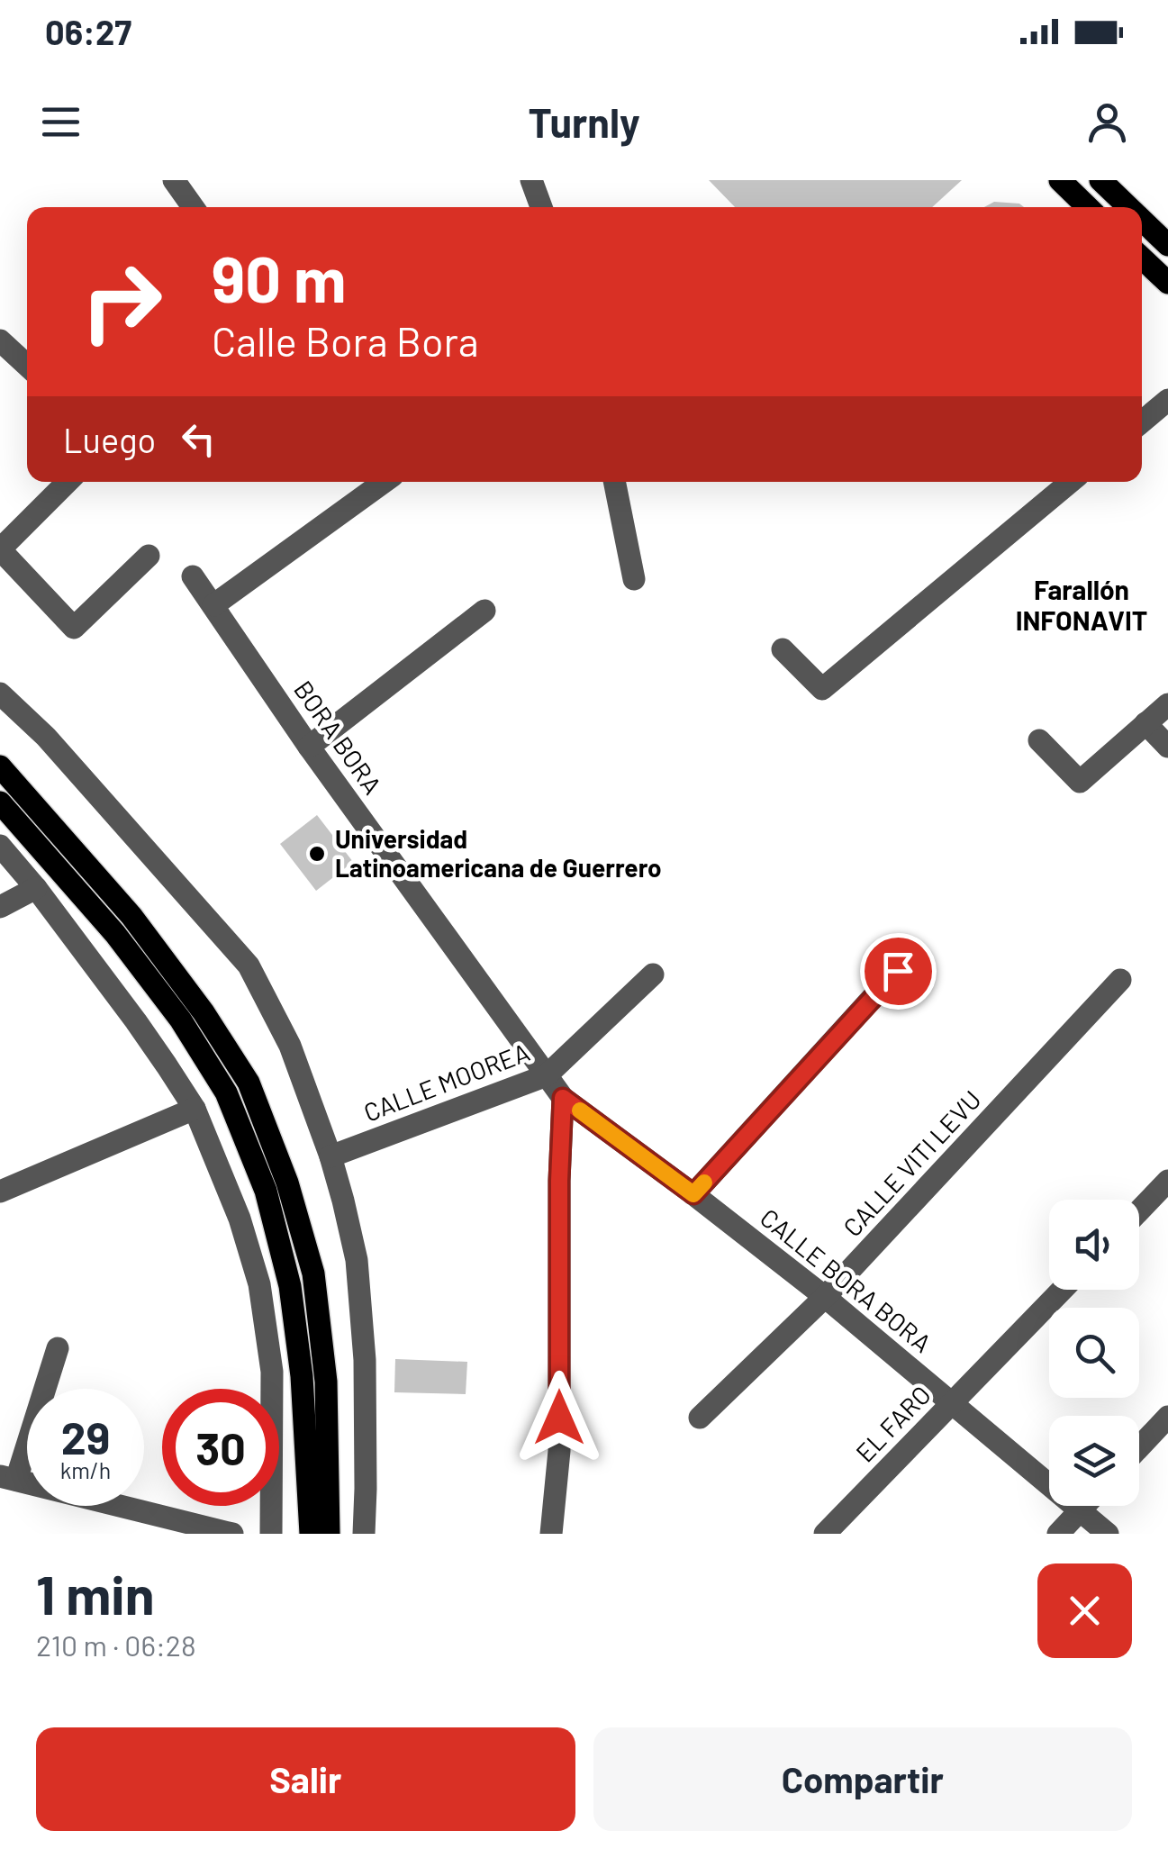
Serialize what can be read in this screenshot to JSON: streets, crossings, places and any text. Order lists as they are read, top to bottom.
{
  "streets": {
    "street": [
      "BORA BORA",
      "CALLE MOOREA",
      "CALLE VITI LEVU",
      "CALLE BORA BORA",
      "EL FARO"
    ]
  },
  "crossings": [
    ["BORA BORA", "CALLE MOOREA"],
    ["BORA BORA", "CALLE BORA BORA"],
    ["CALLE MOOREA", "CALLE BORA BORA"],
    ["CALLE VITI LEVU", "CALLE BORA BORA"],
    ["CALLE BORA BORA", "EL FARO"]
  ],
  "districts": ["Farallón INFONAVIT"],
  "places": ["Universidad Latinoamericana de Guerrero"],
  "page": {
    "status": "06:27",
    "header": "Turnly",
    "turn": ["90 m", "Calle Bora Bora"],
    "then": "Luego",
    "speed": "29 km/h",
    "limit": "30",
    "heading": ["1 min", "210 m · 06:28"],
    "buttons": ["Salir", "Compartir"]
  }
}
